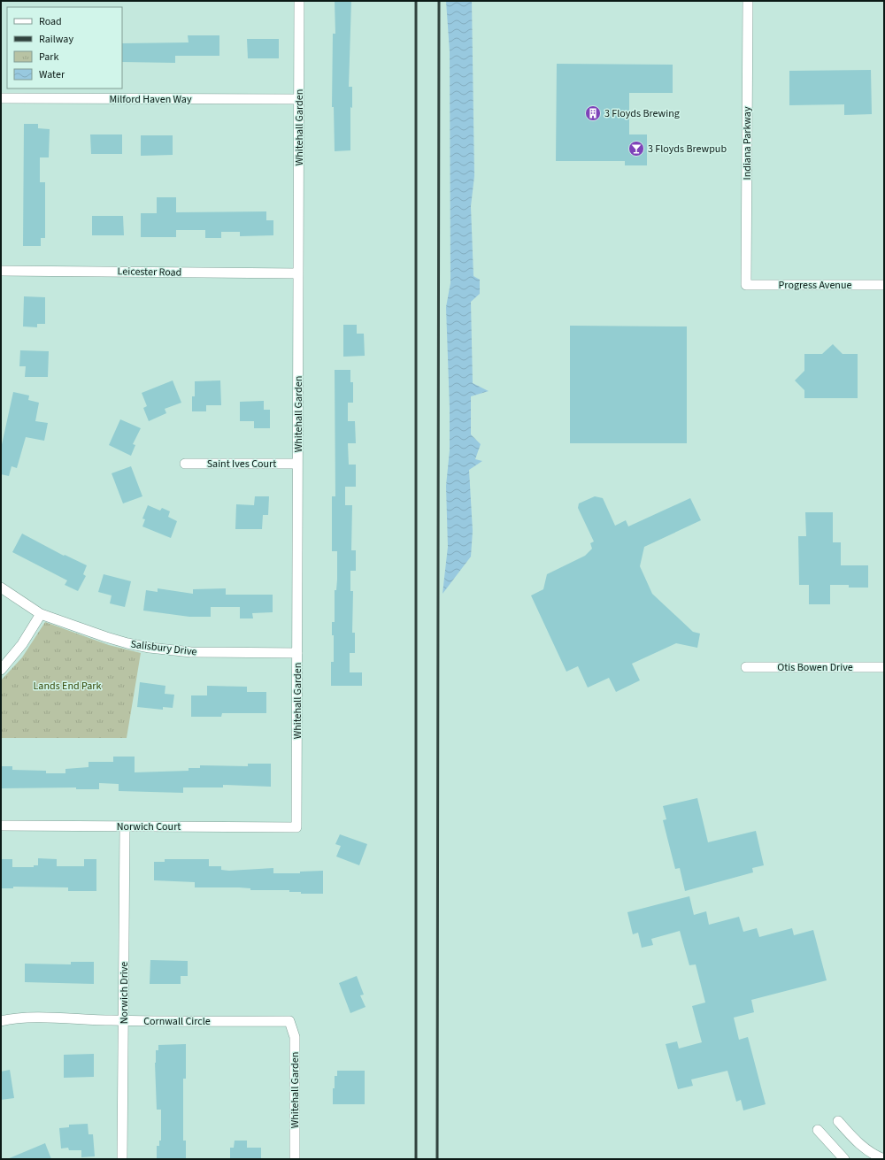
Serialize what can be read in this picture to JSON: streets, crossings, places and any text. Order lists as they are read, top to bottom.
{
  "streets": {
    "street": [
      "Milford Haven Way",
      "Whitehall Garden",
      "Indiana Parkway",
      "Leicester Road",
      "Progress Avenue",
      "Saint Ives Court",
      "Salisbury Drive",
      "Otis Bowen Drive",
      "Norwich Court",
      "Norwich Drive",
      "Cornwall Circle"
    ]
  },
  "crossings": [
    ["Milford Haven Way", "Whitehall Garden"],
    ["Whitehall Garden", "Leicester Road"],
    ["Whitehall Garden", "Saint Ives Court"],
    ["Whitehall Garden", "Salisbury Drive"],
    ["Whitehall Garden", "Norwich Court"],
    ["Whitehall Garden", "Cornwall Circle"],
    ["Indiana Parkway", "Progress Avenue"],
    ["Norwich Court", "Norwich Drive"],
    ["Norwich Drive", "Cornwall Circle"]
  ],
  "parks": ["Lands End Park"],
  "places": {
    "building": ["3 Floyds Brewing"],
    "bar": ["3 Floyds Brewpub"]
  },
  "legend": [
    "Road",
    "Railway",
    "Park",
    "Water"
  ]
}
